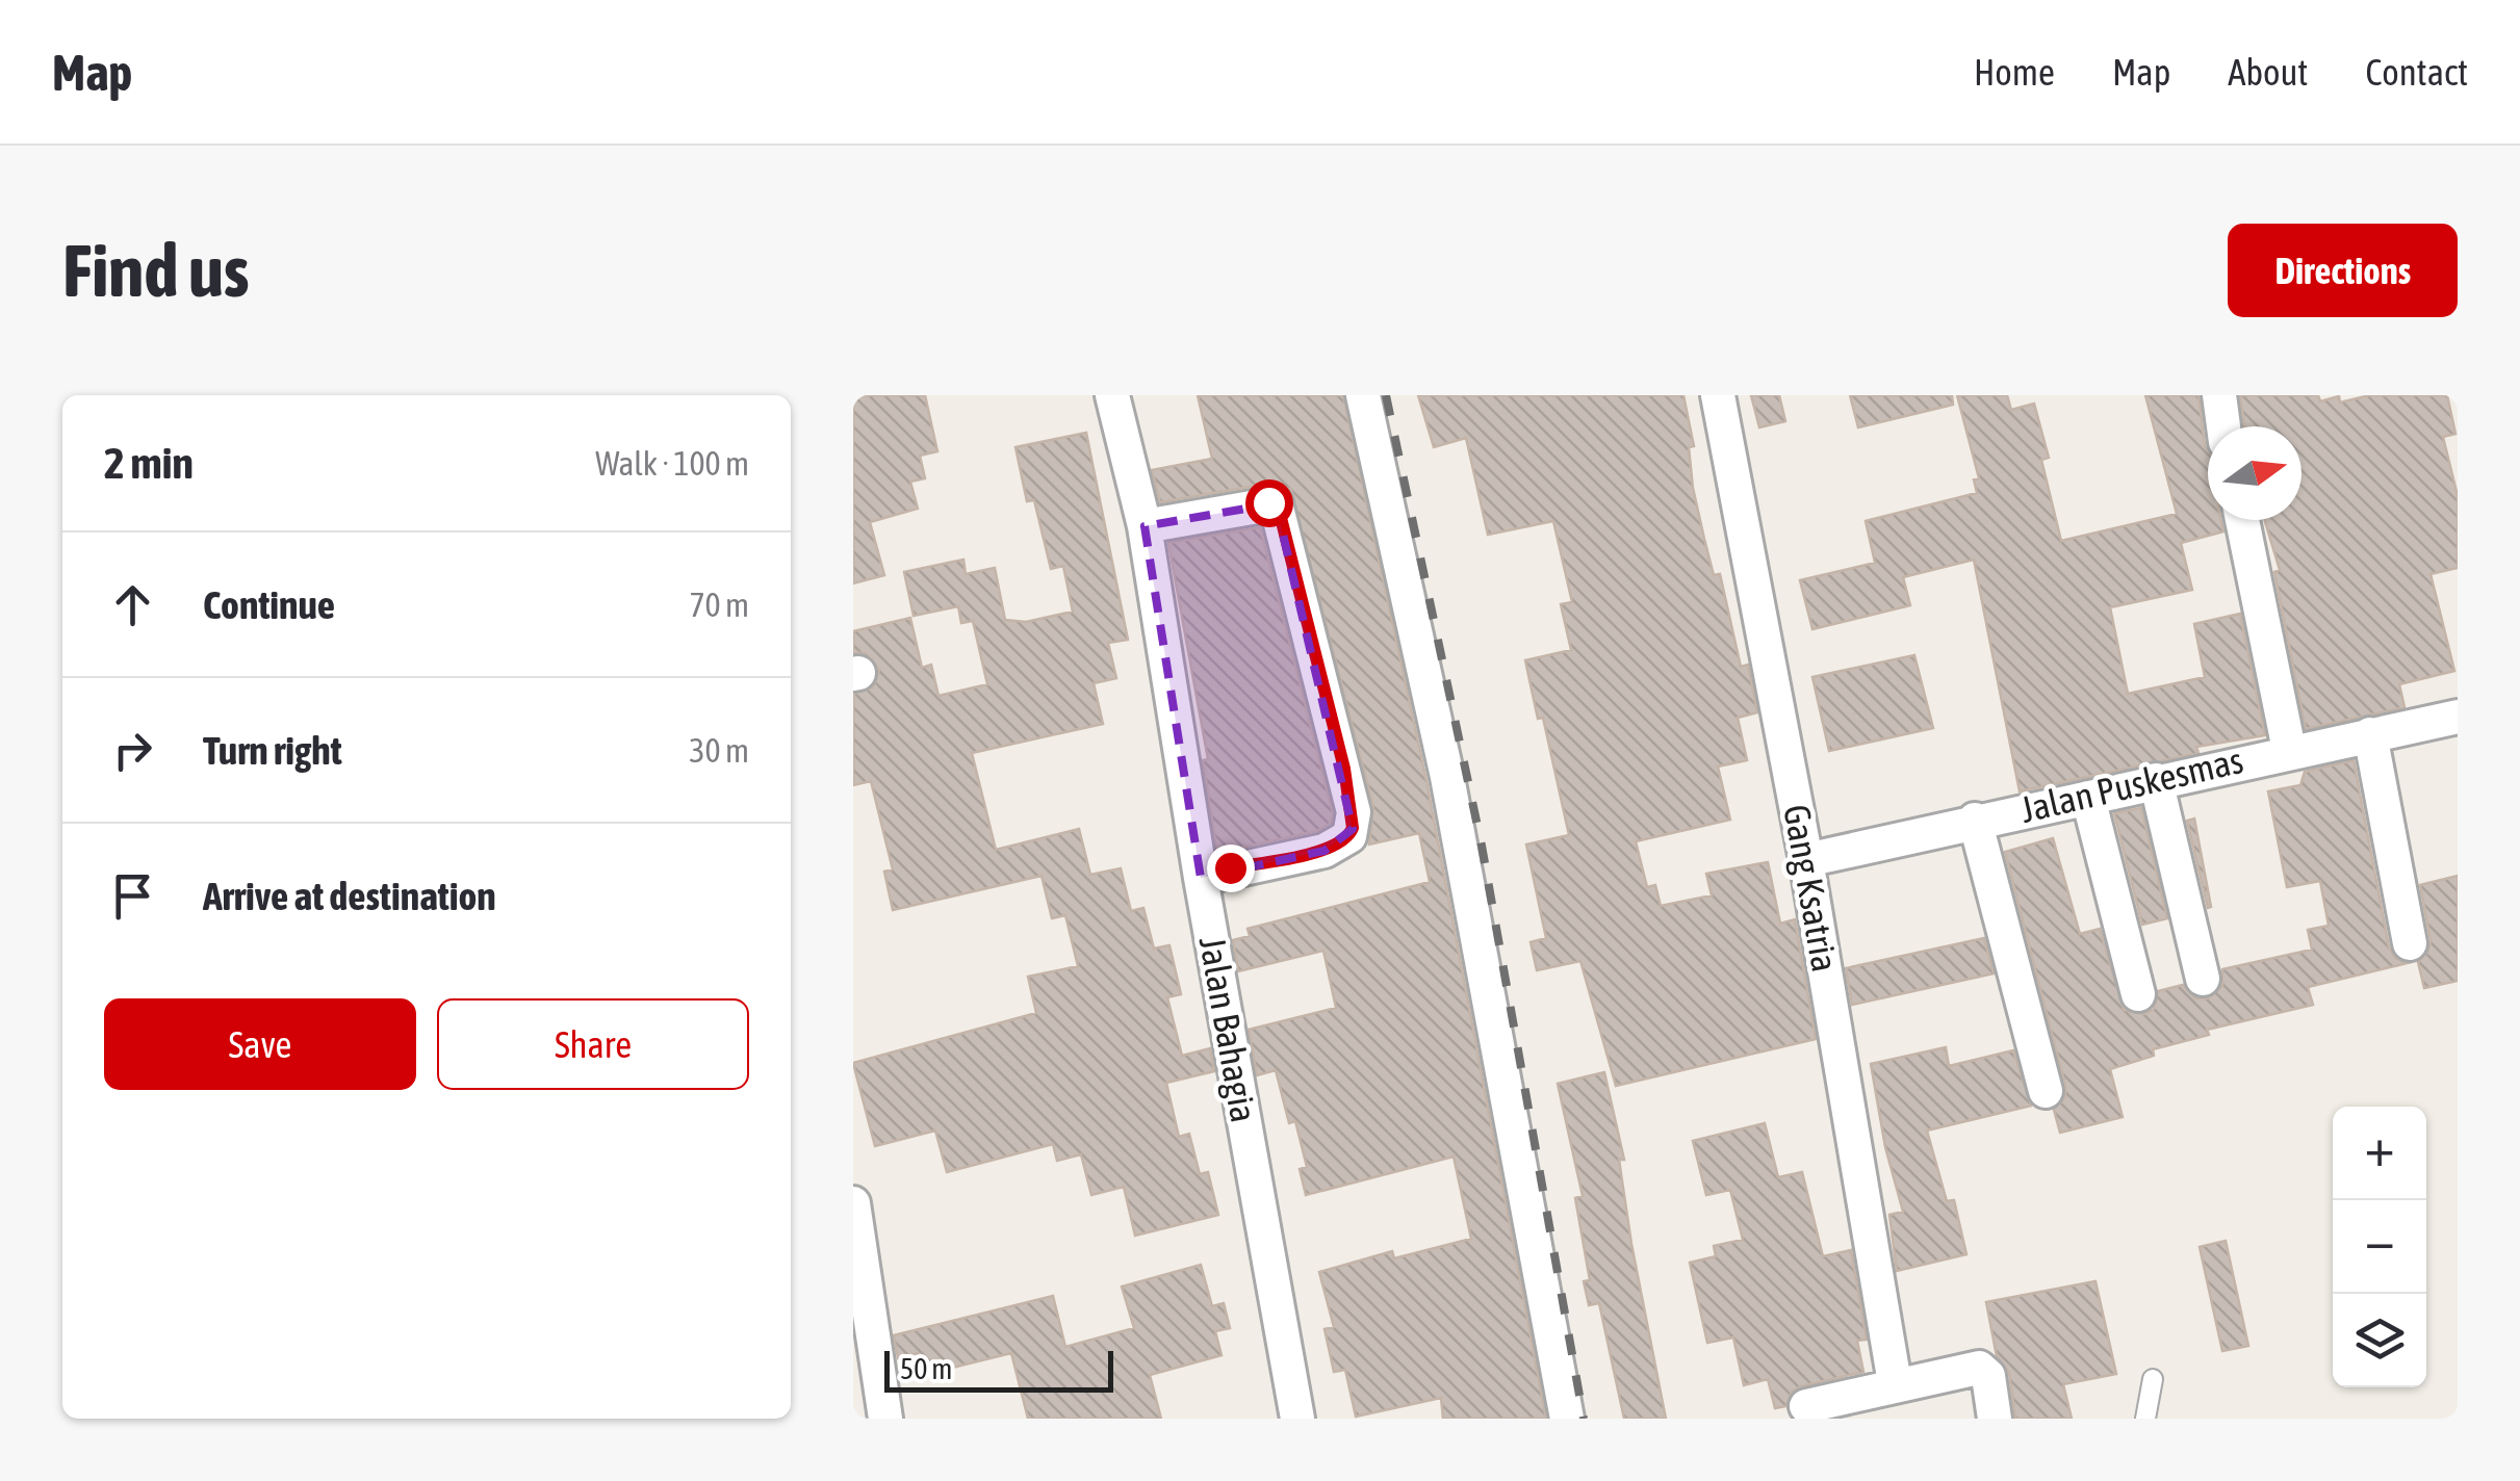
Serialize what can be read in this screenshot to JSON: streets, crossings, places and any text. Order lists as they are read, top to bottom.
{
  "streets": {
    "street": ["Jalan Puskesmas", "Gang Ksatria", "Jalan Bahagia"]
  },
  "crossings": [
    ["Jalan Puskesmas", "Gang Ksatria"]
  ],
  "scale_bar": "50 m",
  "north": "right",
  "page": {
    "header": "Map",
    "nav": [
      "Home",
      "Map",
      "About",
      "Contact"
    ],
    "buttons": [
      "Directions",
      ["Save", "Share"]
    ],
    "title": "Find us",
    "heading": ["2 min", "Walk · 100 m"],
    "list": [
      ["Continue", "70 m"],
      ["Turn right", "30 m"],
      "Arrive at destination"
    ],
    "map_buttons": ["+", "−"],
    "scale": "50 m"
  }
}
